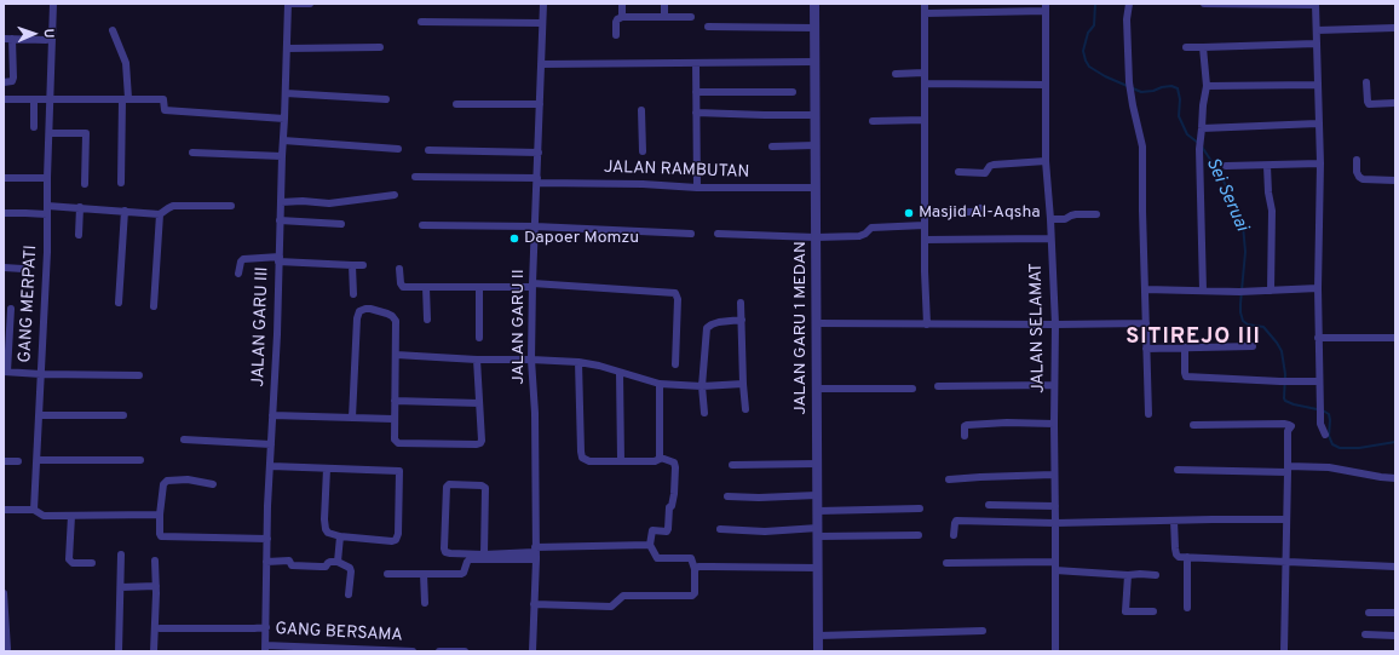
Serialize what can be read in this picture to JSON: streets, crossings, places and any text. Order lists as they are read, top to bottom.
{
  "streets": {
    "street": [
      "JALAN RAMBUTAN",
      "GANG MERPATI",
      "JALAN GARU III",
      "JALAN GARU II",
      "JALAN GARU 1 MEDAN",
      "JALAN SELAMAT",
      "GANG BERSAMA"
    ]
  },
  "crossings": [
    ["JALAN RAMBUTAN", "JALAN GARU II"],
    ["JALAN RAMBUTAN", "JALAN GARU 1 MEDAN"],
    ["JALAN GARU III", "GANG BERSAMA"]
  ],
  "districts": ["SITIREJO III"],
  "water": ["Sei Seruai"],
  "places": ["Masjid Al-Aqsha", "Dapoer Momzu"],
  "north": "right"
}
